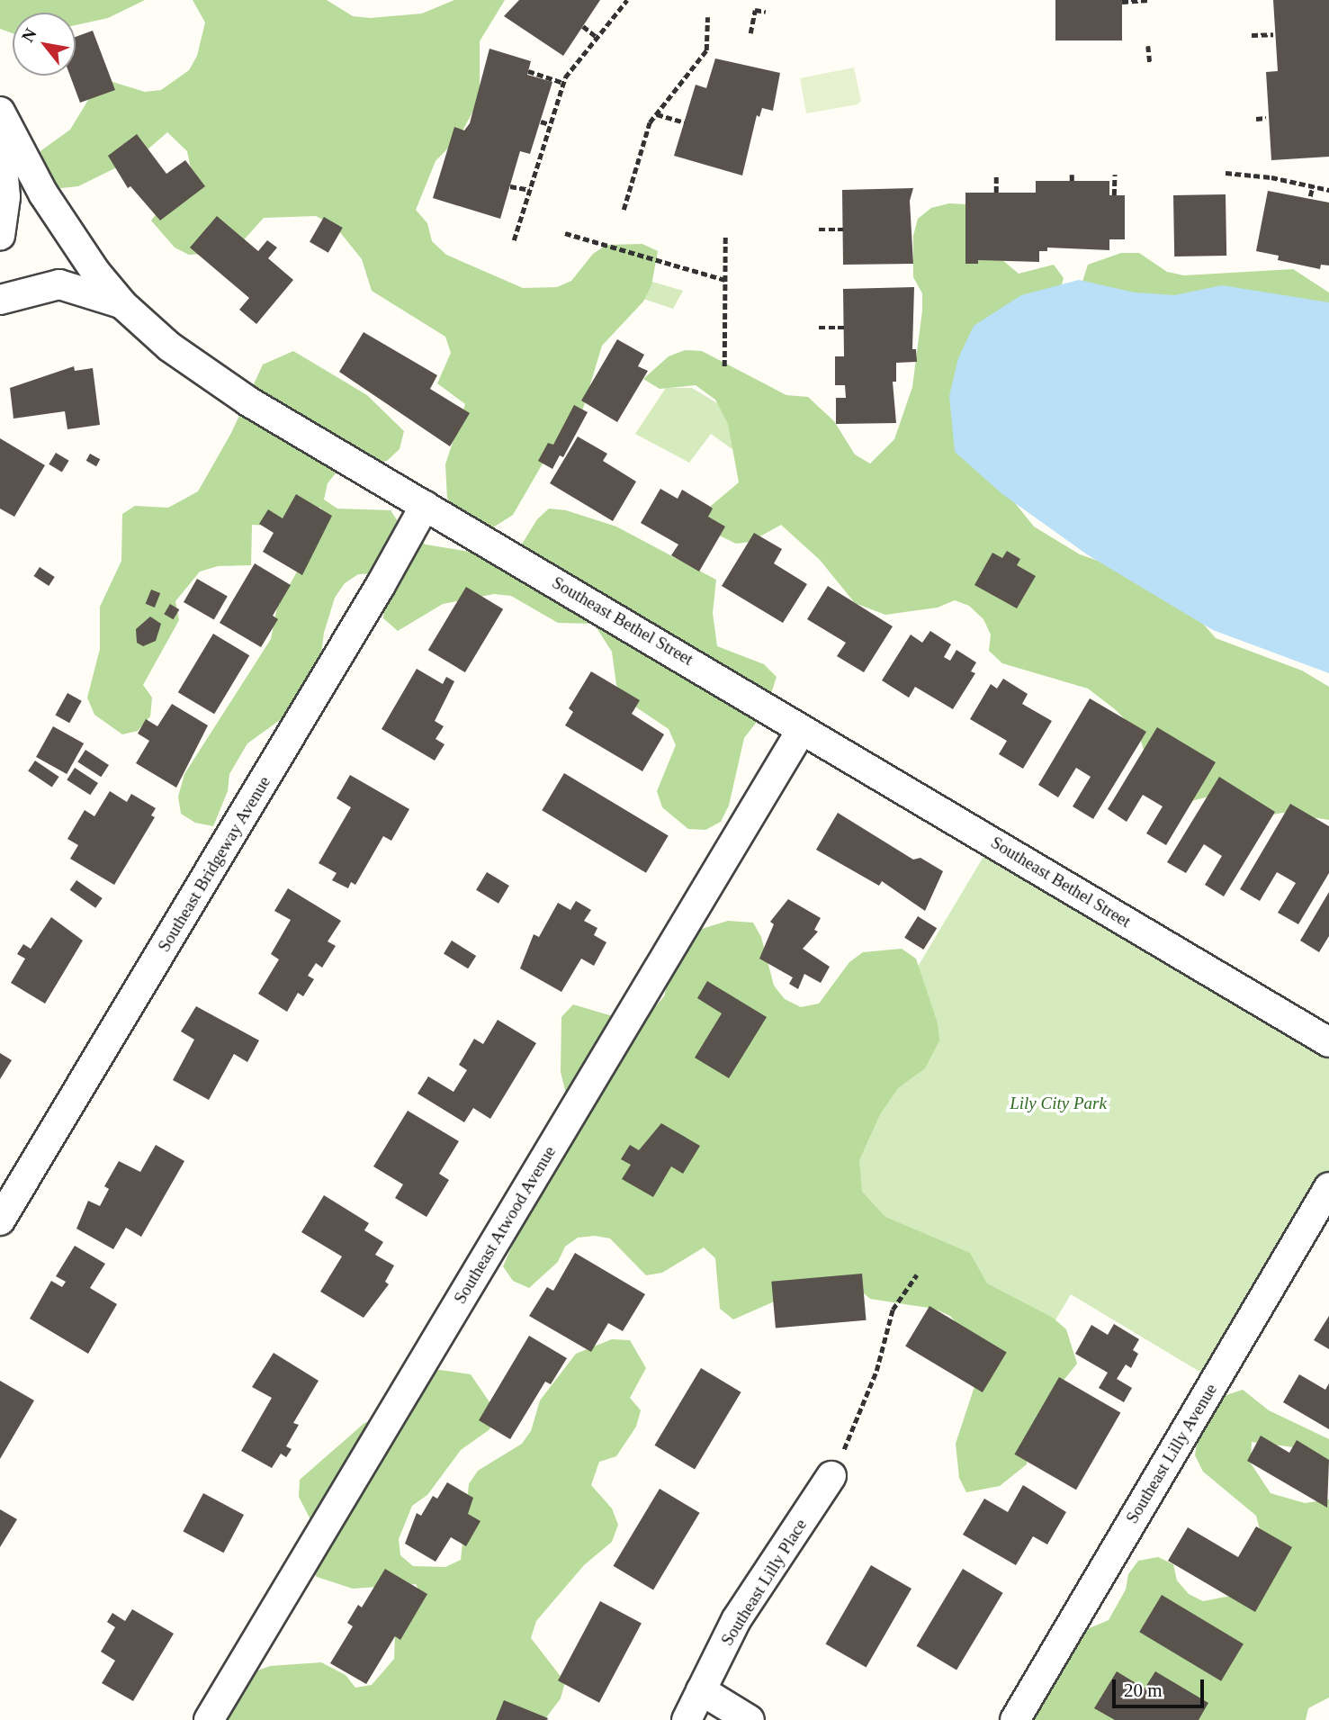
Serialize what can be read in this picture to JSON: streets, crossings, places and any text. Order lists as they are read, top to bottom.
{
  "streets": {
    "street": [
      "Southeast Bethel Street",
      "Southeast Bridgeway Avenue",
      "Southeast Atwood Avenue",
      "Southeast Lilly Avenue",
      "Southeast Lilly Place"
    ]
  },
  "crossings": [
    ["Southeast Bethel Street", "Southeast Bridgeway Avenue"],
    ["Southeast Bethel Street", "Southeast Atwood Avenue"]
  ],
  "parks": ["Lily City Park"],
  "scale_bar": "20 m",
  "north": "top left"
}
